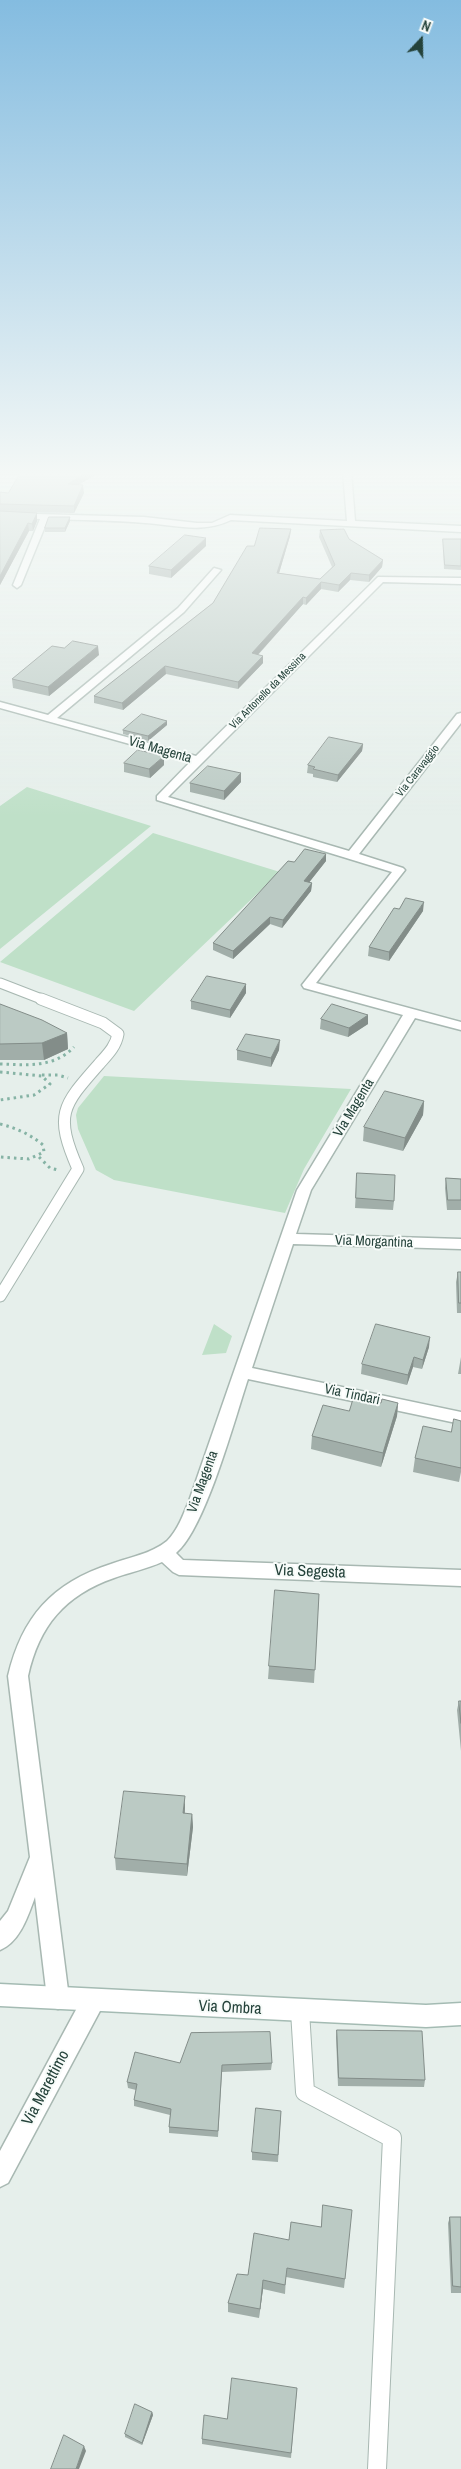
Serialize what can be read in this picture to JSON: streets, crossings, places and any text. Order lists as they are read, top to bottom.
{
  "streets": {
    "street": [
      "Via Antonello da Messina",
      "Via Magenta",
      "Via Caravaggio",
      "Via Morgantina",
      "Via Tindari",
      "Via Segesta",
      "Via Ombra",
      "Via Marettimo"
    ]
  },
  "crossings": [
    ["Via Antonello da Messina", "Via Magenta"],
    ["Via Magenta", "Via Caravaggio"],
    ["Via Magenta", "Via Morgantina"],
    ["Via Magenta", "Via Tindari"],
    ["Via Magenta", "Via Segesta"],
    ["Via Magenta", "Via Ombra"],
    ["Via Ombra", "Via Marettimo"]
  ],
  "north": "top"
}
